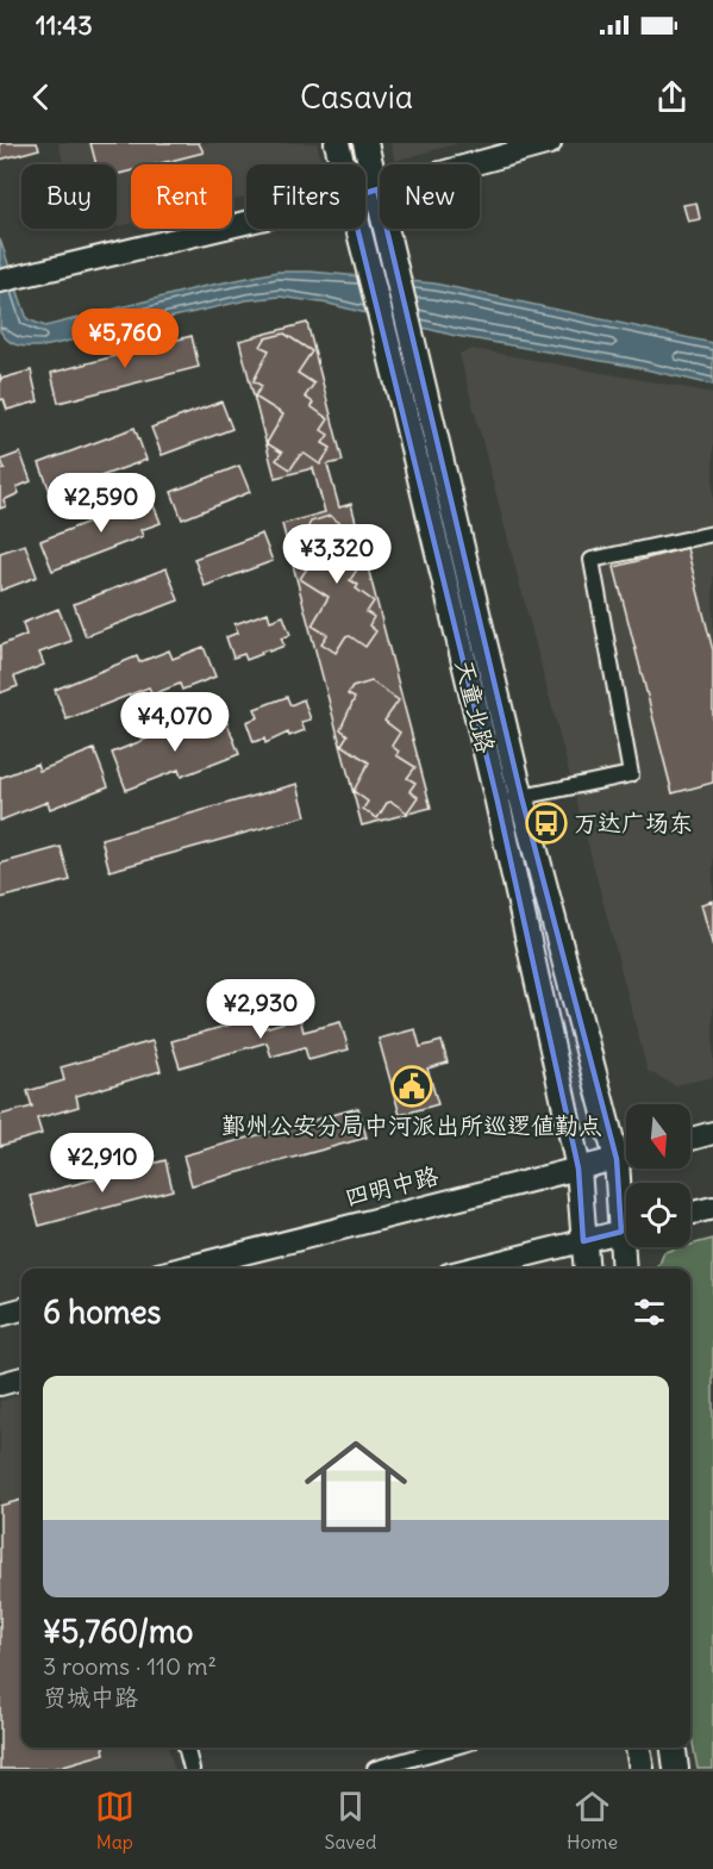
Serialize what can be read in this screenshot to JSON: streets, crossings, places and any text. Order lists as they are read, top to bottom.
{
  "streets": {
    "main road": ["天童北路", "四明中路"]
  },
  "crossings": [
    ["天童北路", "四明中路"]
  ],
  "places": {
    "bus stop": ["万达广场东"],
    "public building": ["鄞州公安分局中河派出所巡逻值勤点"]
  },
  "north": "bottom",
  "page": {
    "status": "11:43",
    "header": "Casavia",
    "chip": [
      "Buy",
      "Rent",
      "Filters",
      "New"
    ],
    "price": [
      "¥5,760",
      "¥2,590",
      "¥3,320",
      "¥4,070",
      "¥2,930",
      "¥2,910"
    ],
    "heading": "6 homes",
    "list": [
      {
        "name": "¥5,760/mo",
        "note": "3 rooms · 110 m² · 贸城中路"
      }
    ],
    "tabs": ["Map", "Saved", "Home"]
  }
}
